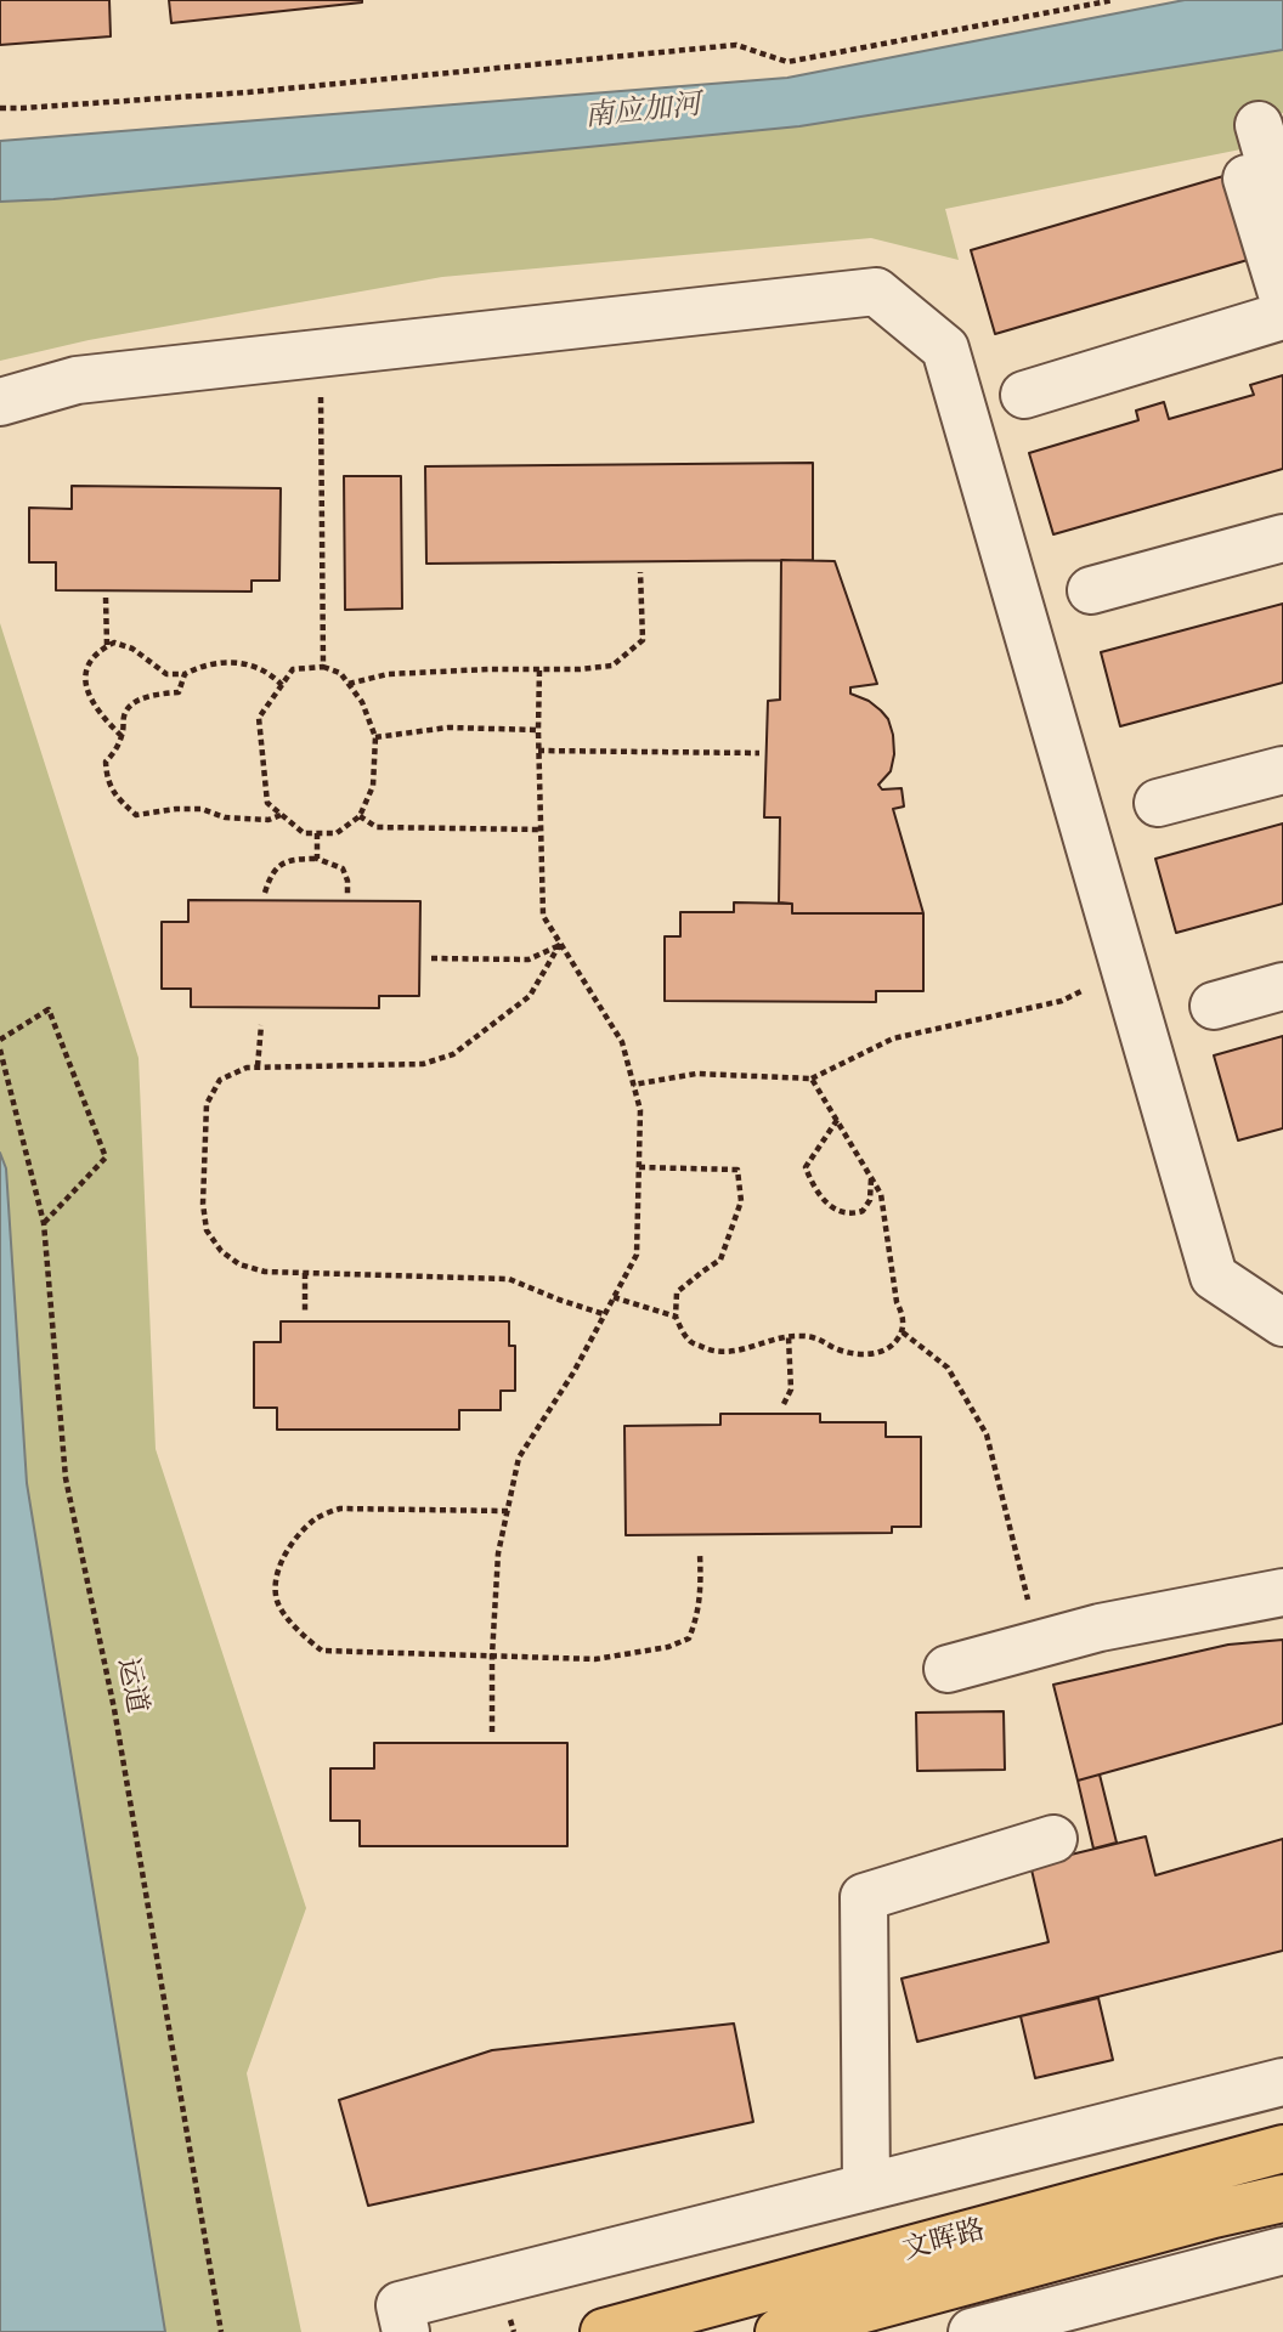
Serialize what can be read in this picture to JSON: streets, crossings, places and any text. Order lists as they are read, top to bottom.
{
  "streets": {
    "main road": ["文晖路"],
    "path": ["运道"]
  },
  "water": ["南应加河"]
}
